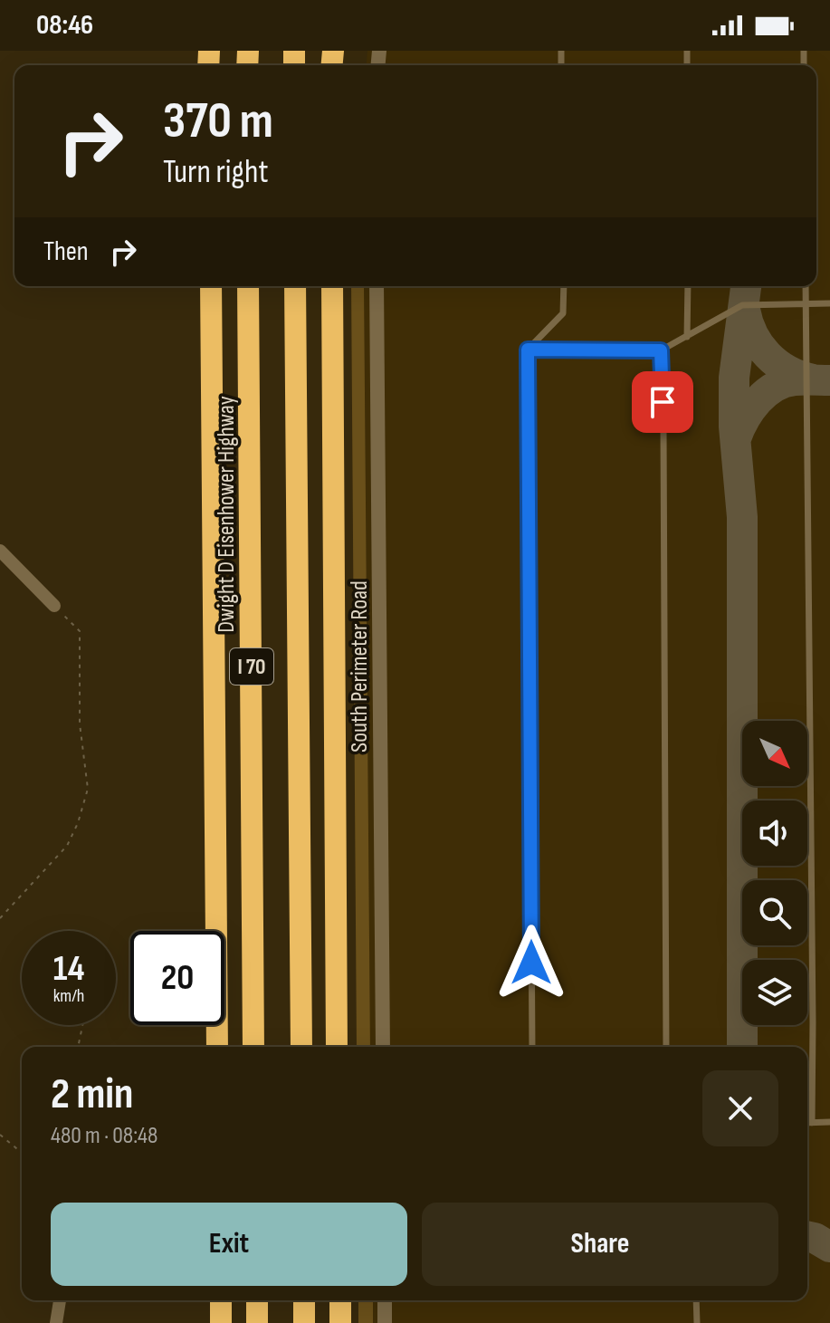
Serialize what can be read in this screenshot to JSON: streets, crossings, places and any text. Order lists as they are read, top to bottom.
{
  "streets": {
    "highway": ["Dwight D Eisenhower Highway", "I 70"],
    "street": ["South Perimeter Road"]
  },
  "north": "bottom right",
  "page": {
    "status": "08:46",
    "turn": ["370 m", "Turn right"],
    "then": "Then",
    "speed": "14 km/h",
    "limit": "20",
    "heading": ["2 min", "480 m · 08:48"],
    "buttons": ["Exit", "Share"]
  }
}
